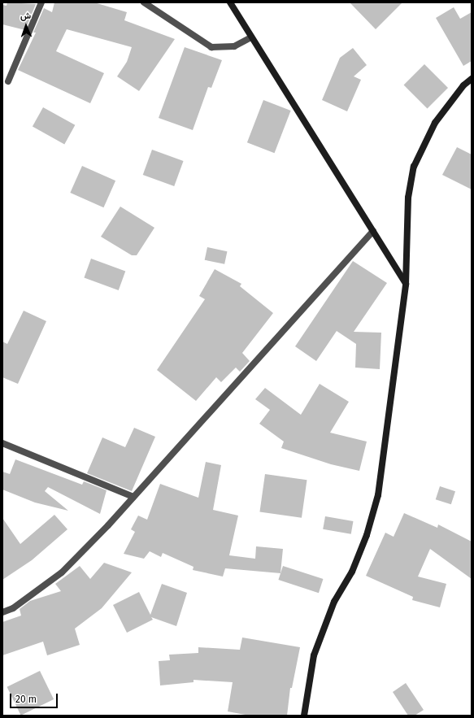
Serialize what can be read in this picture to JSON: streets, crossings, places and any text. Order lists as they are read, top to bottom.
{
  "scale_bar": "20 m",
  "north": "top"
}
